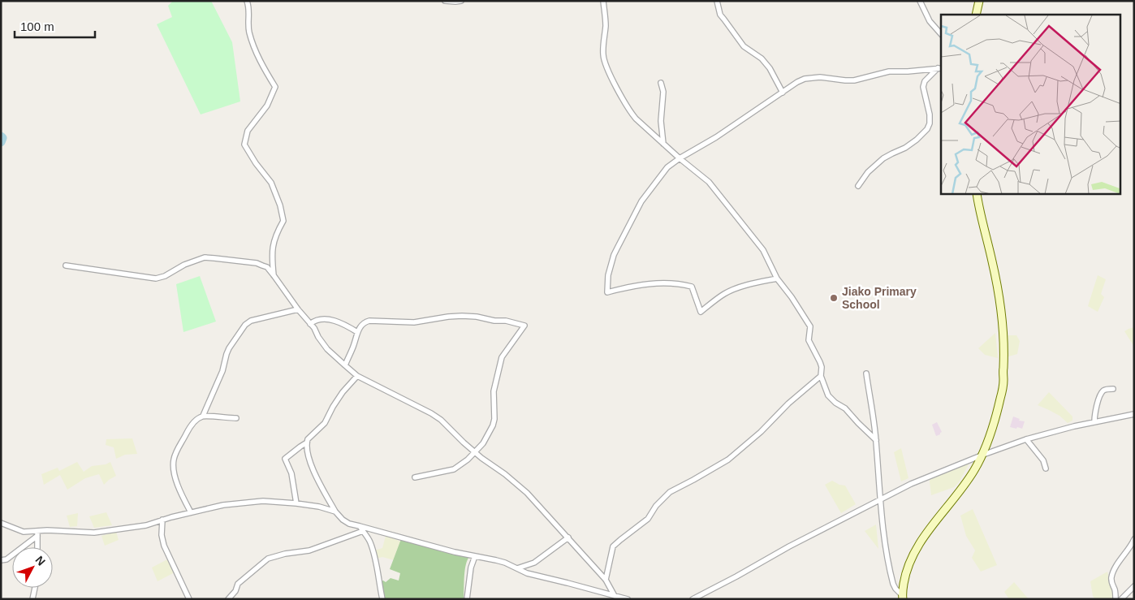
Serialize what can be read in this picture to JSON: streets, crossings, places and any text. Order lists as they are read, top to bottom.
{
  "places": ["Jiako Primary School"],
  "scale_bar": "100 m",
  "north": "top right"
}
